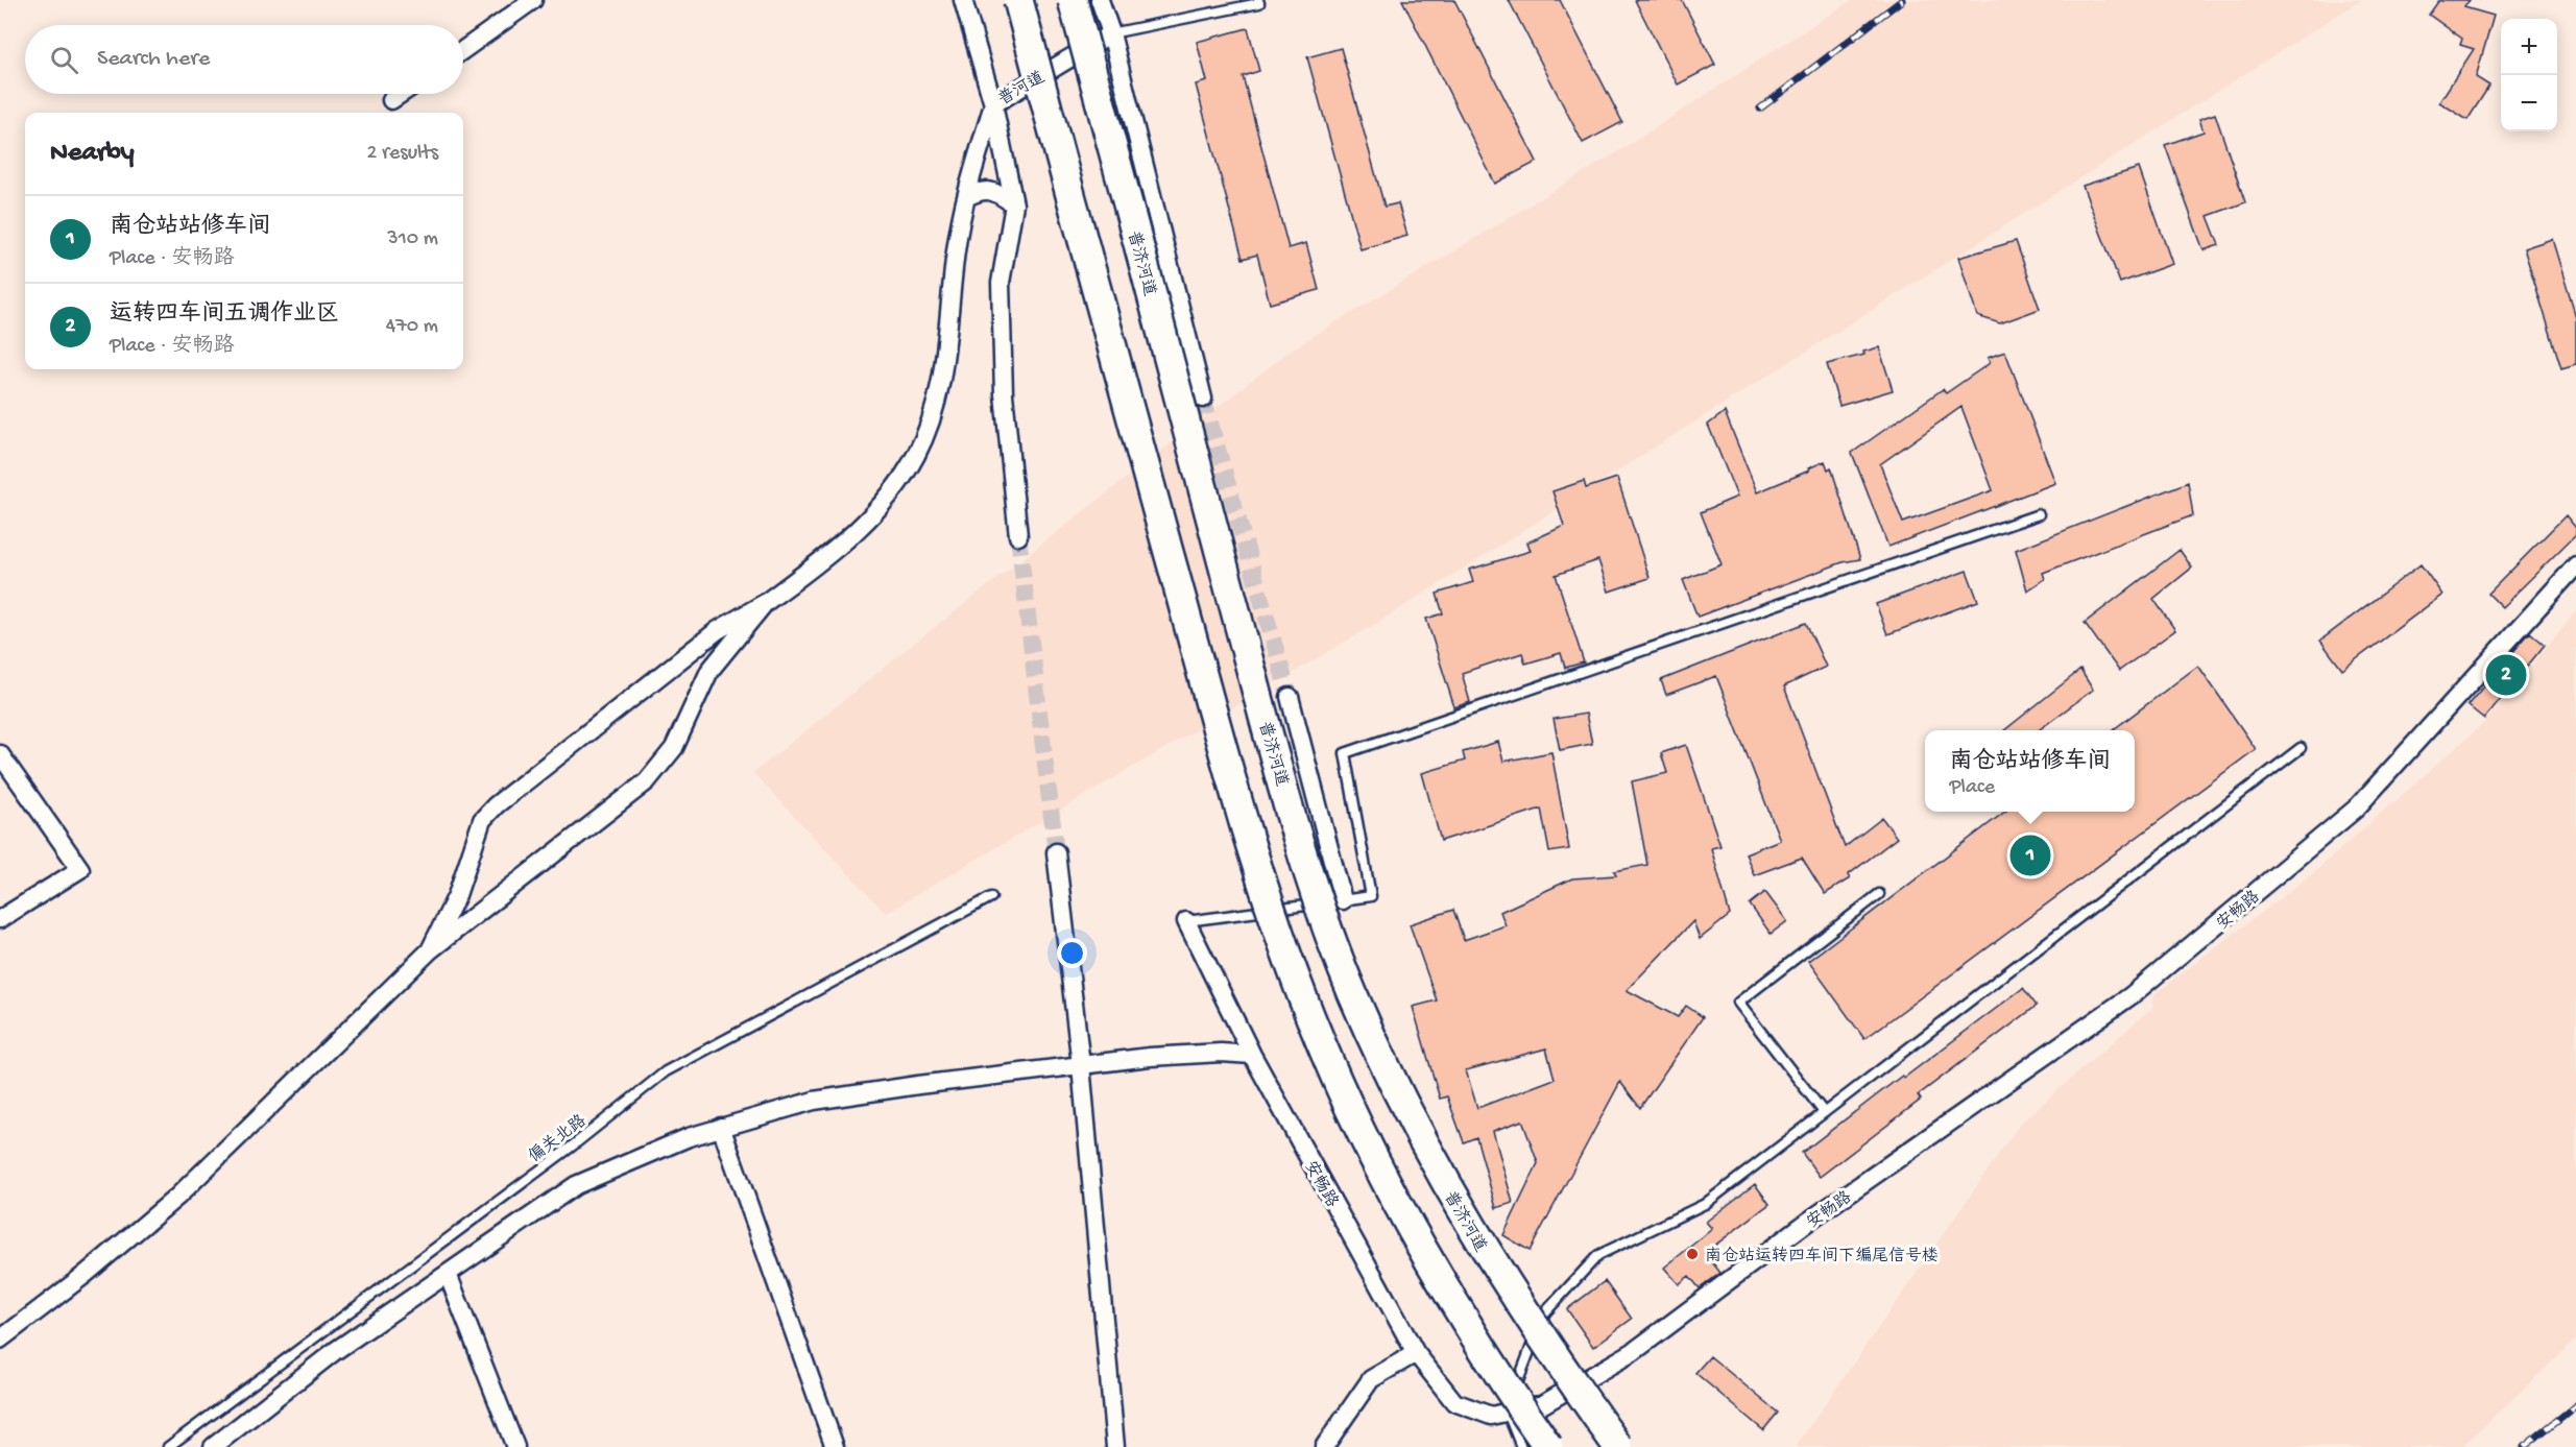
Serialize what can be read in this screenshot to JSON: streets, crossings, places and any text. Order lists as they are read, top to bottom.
{
  "streets": {
    "highway": ["普济河道"],
    "street": ["普河道", "安畅路"],
    "lane": ["偏关北路"]
  },
  "places": ["南仓站运转四车间下编尾信号楼"],
  "page": {
    "map_buttons": ["+", "−"],
    "search": "Search here",
    "heading": ["Nearby", "2 results"],
    "list": [
      {
        "mark": "1",
        "name": "南仓站站修车间",
        "note": "Place · 安畅路",
        "value": "310 m"
      },
      {
        "mark": "2",
        "name": "运转四车间五调作业区",
        "note": "Place · 安畅路",
        "value": "470 m"
      }
    ],
    "pins": ["2", "1"],
    "popup": ["南仓站站修车间", "Place"]
  }
}
